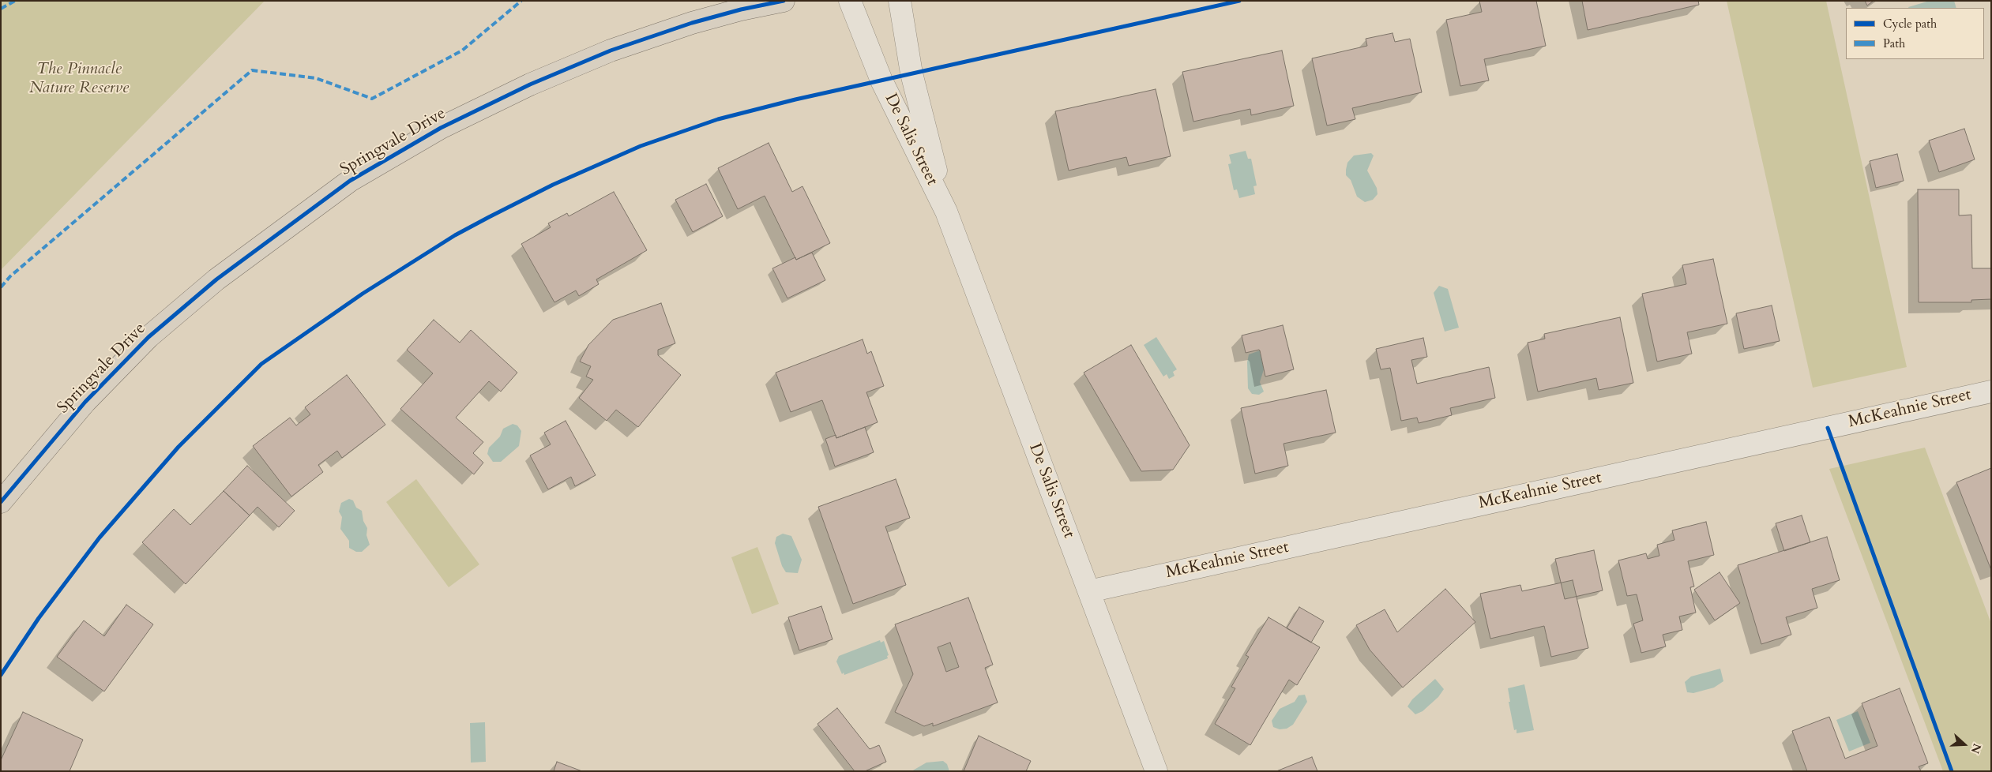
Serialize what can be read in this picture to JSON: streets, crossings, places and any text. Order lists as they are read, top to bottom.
{
  "streets": {
    "main road": ["Springvale Drive"],
    "street": ["De Salis Street", "McKeahnie Street"]
  },
  "crossings": [
    ["De Salis Street", "McKeahnie Street"]
  ],
  "parks": ["The Pinnacle Nature Reserve"],
  "legend": ["Cycle path", "Path"],
  "north": "right"
}
